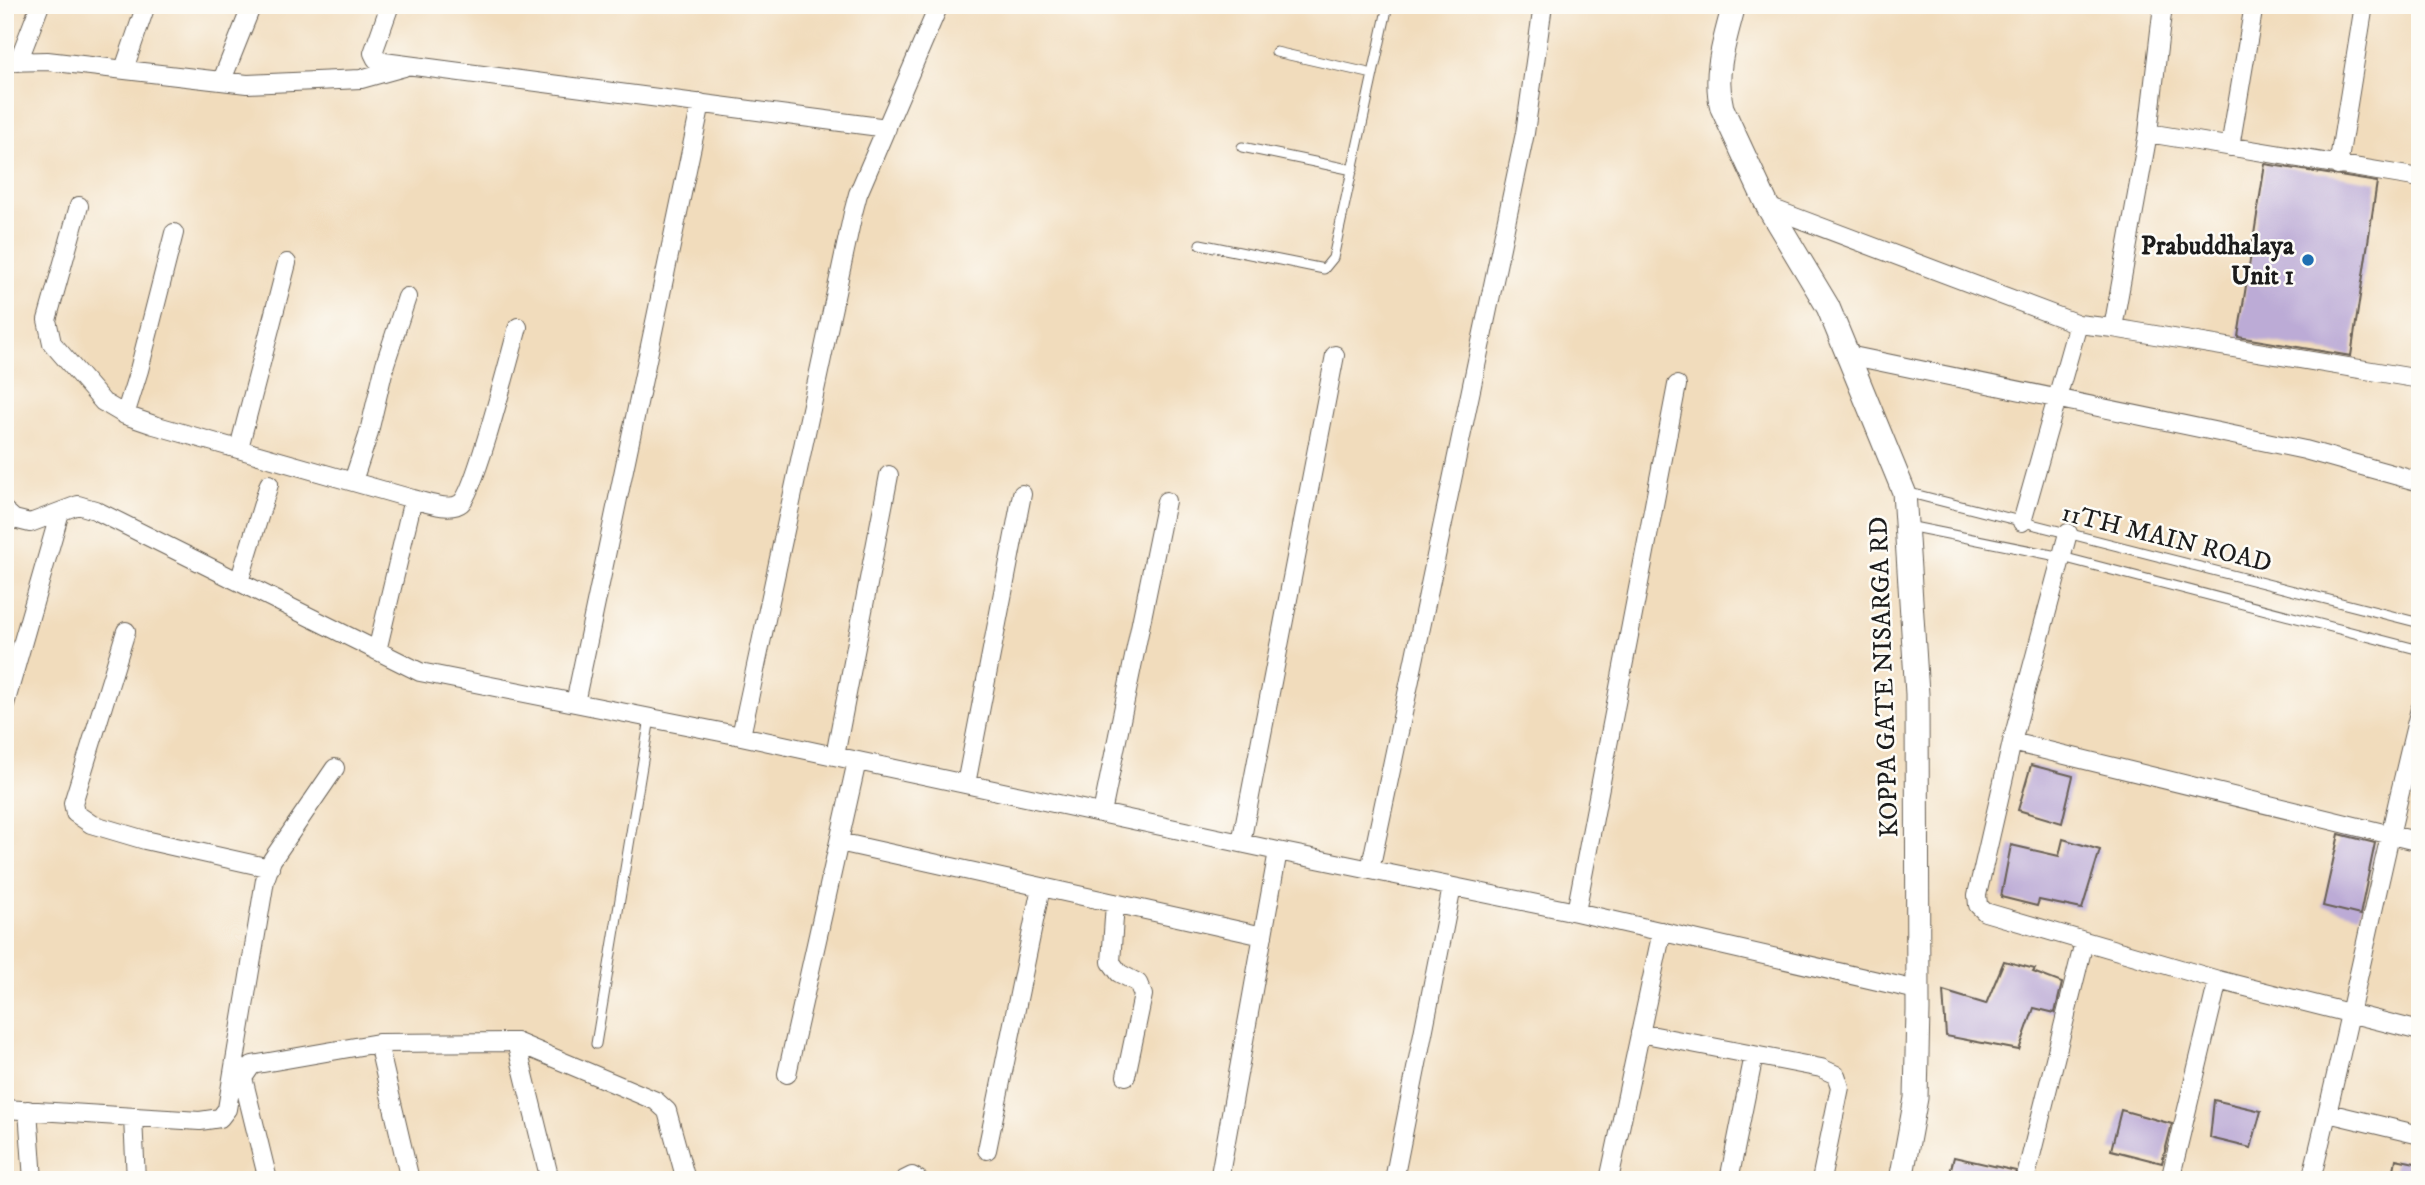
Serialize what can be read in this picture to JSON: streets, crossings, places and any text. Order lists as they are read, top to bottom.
{
  "streets": {
    "street": ["KOPPA GATE NISARGA RD"],
    "lane": ["11TH MAIN ROAD"]
  },
  "crossings": [
    ["11TH MAIN ROAD", "KOPPA GATE NISARGA RD"]
  ],
  "places": ["Prabuddhalaya Unit 1"]
}
